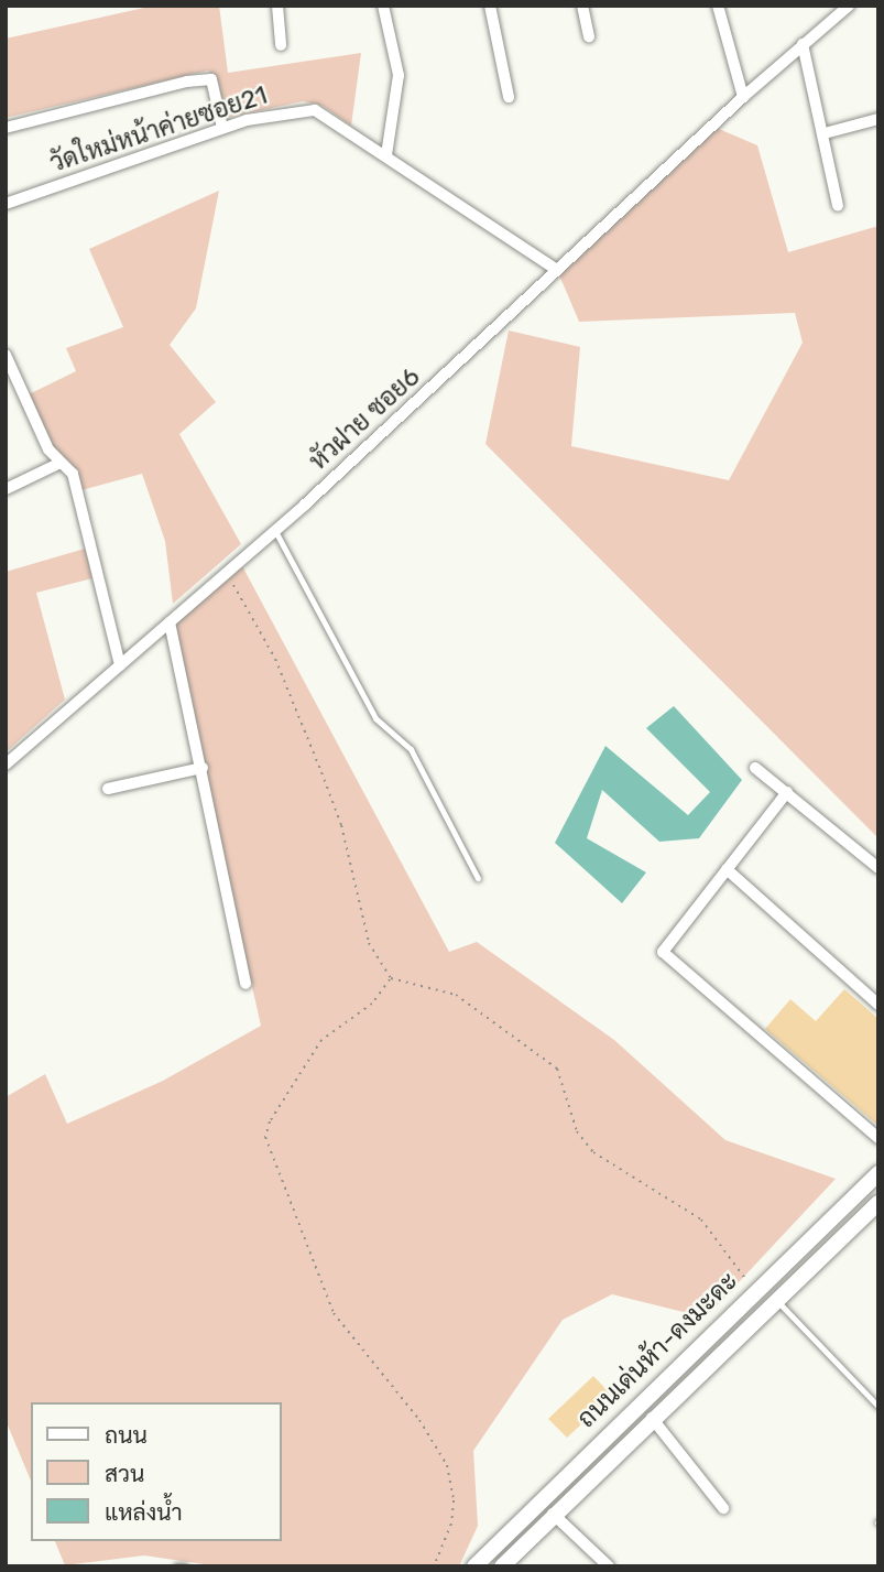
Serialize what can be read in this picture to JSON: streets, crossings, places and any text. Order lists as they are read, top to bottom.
{
  "streets": {
    "main road": ["ถนนเด่นห้า-ดงมะดะ"],
    "street": ["วัดใหม่หน้าค่ายซอย21", "หัวฝาย ซอย6"]
  },
  "crossings": [
    ["วัดใหม่หน้าค่ายซอย21", "หัวฝาย ซอย6"]
  ],
  "legend": ["ถนน", "สวน", "แหล่งน้ำ"]
}
